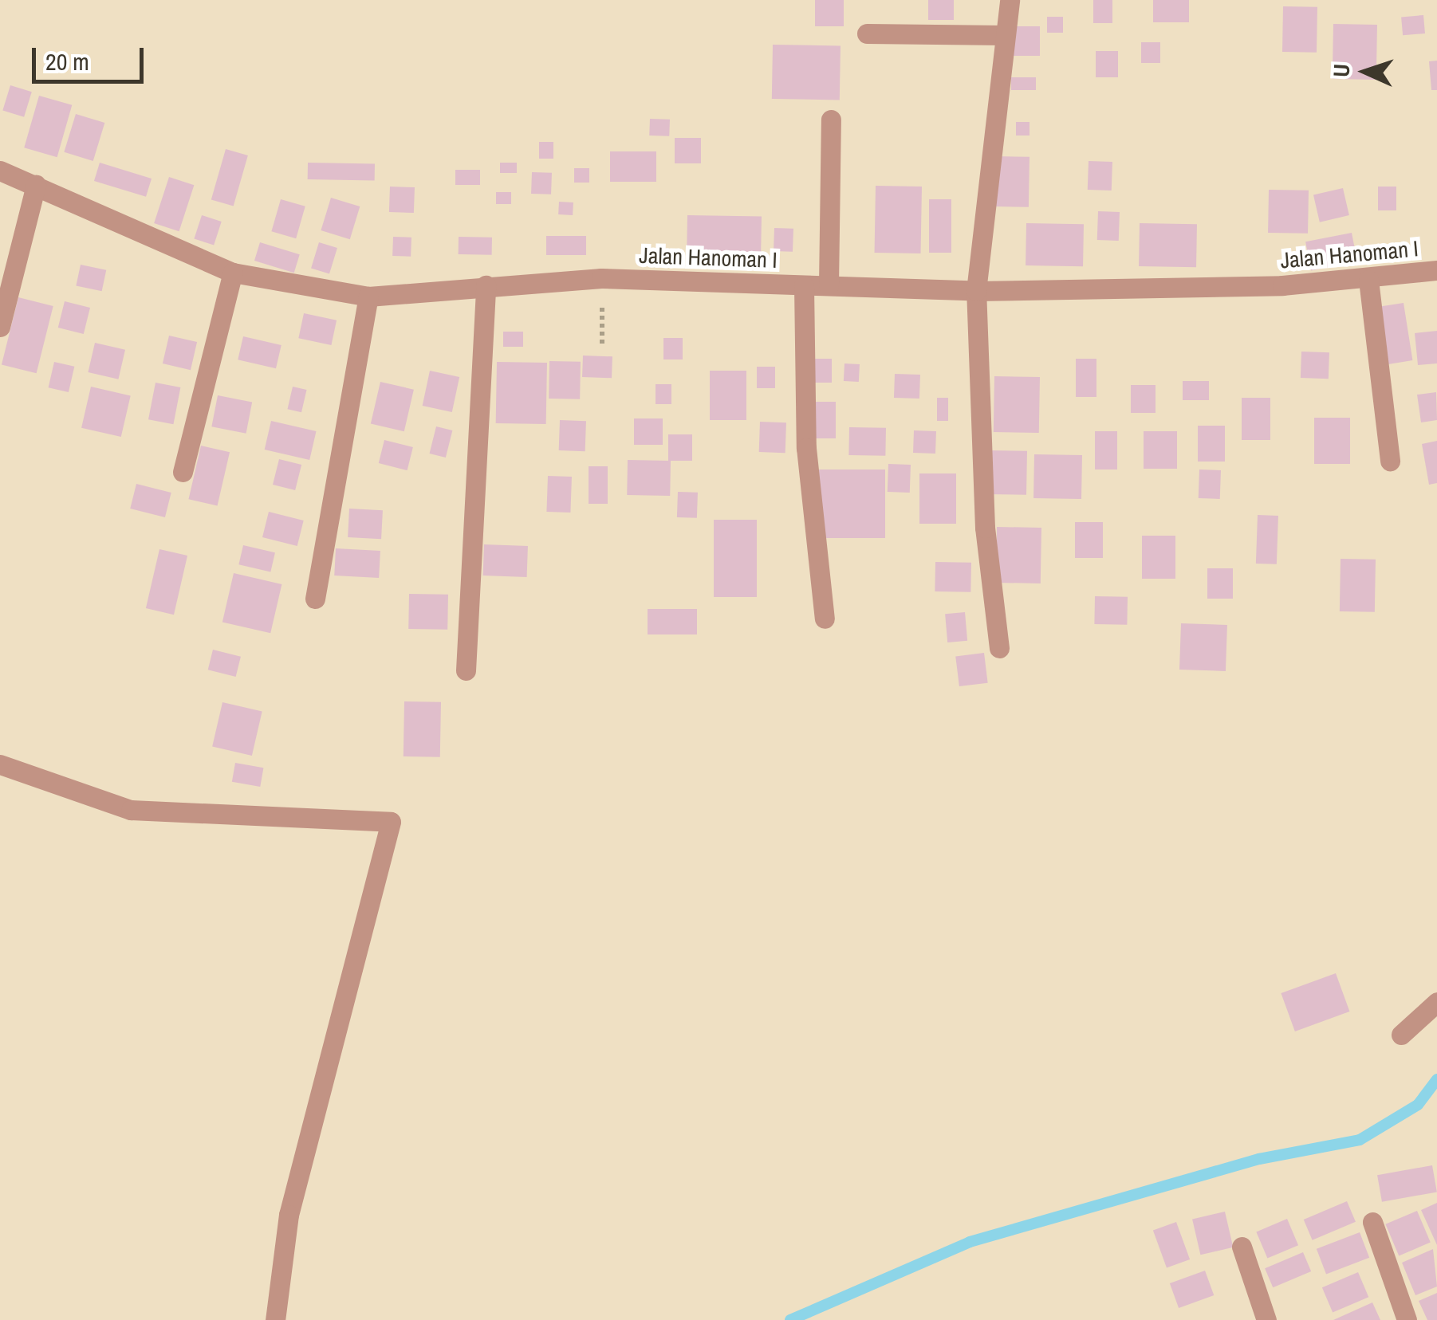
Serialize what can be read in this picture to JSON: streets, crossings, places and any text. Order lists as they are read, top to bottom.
{
  "streets": {
    "street": ["Jalan Hanoman I"]
  },
  "scale_bar": "20 m",
  "north": "left"
}
